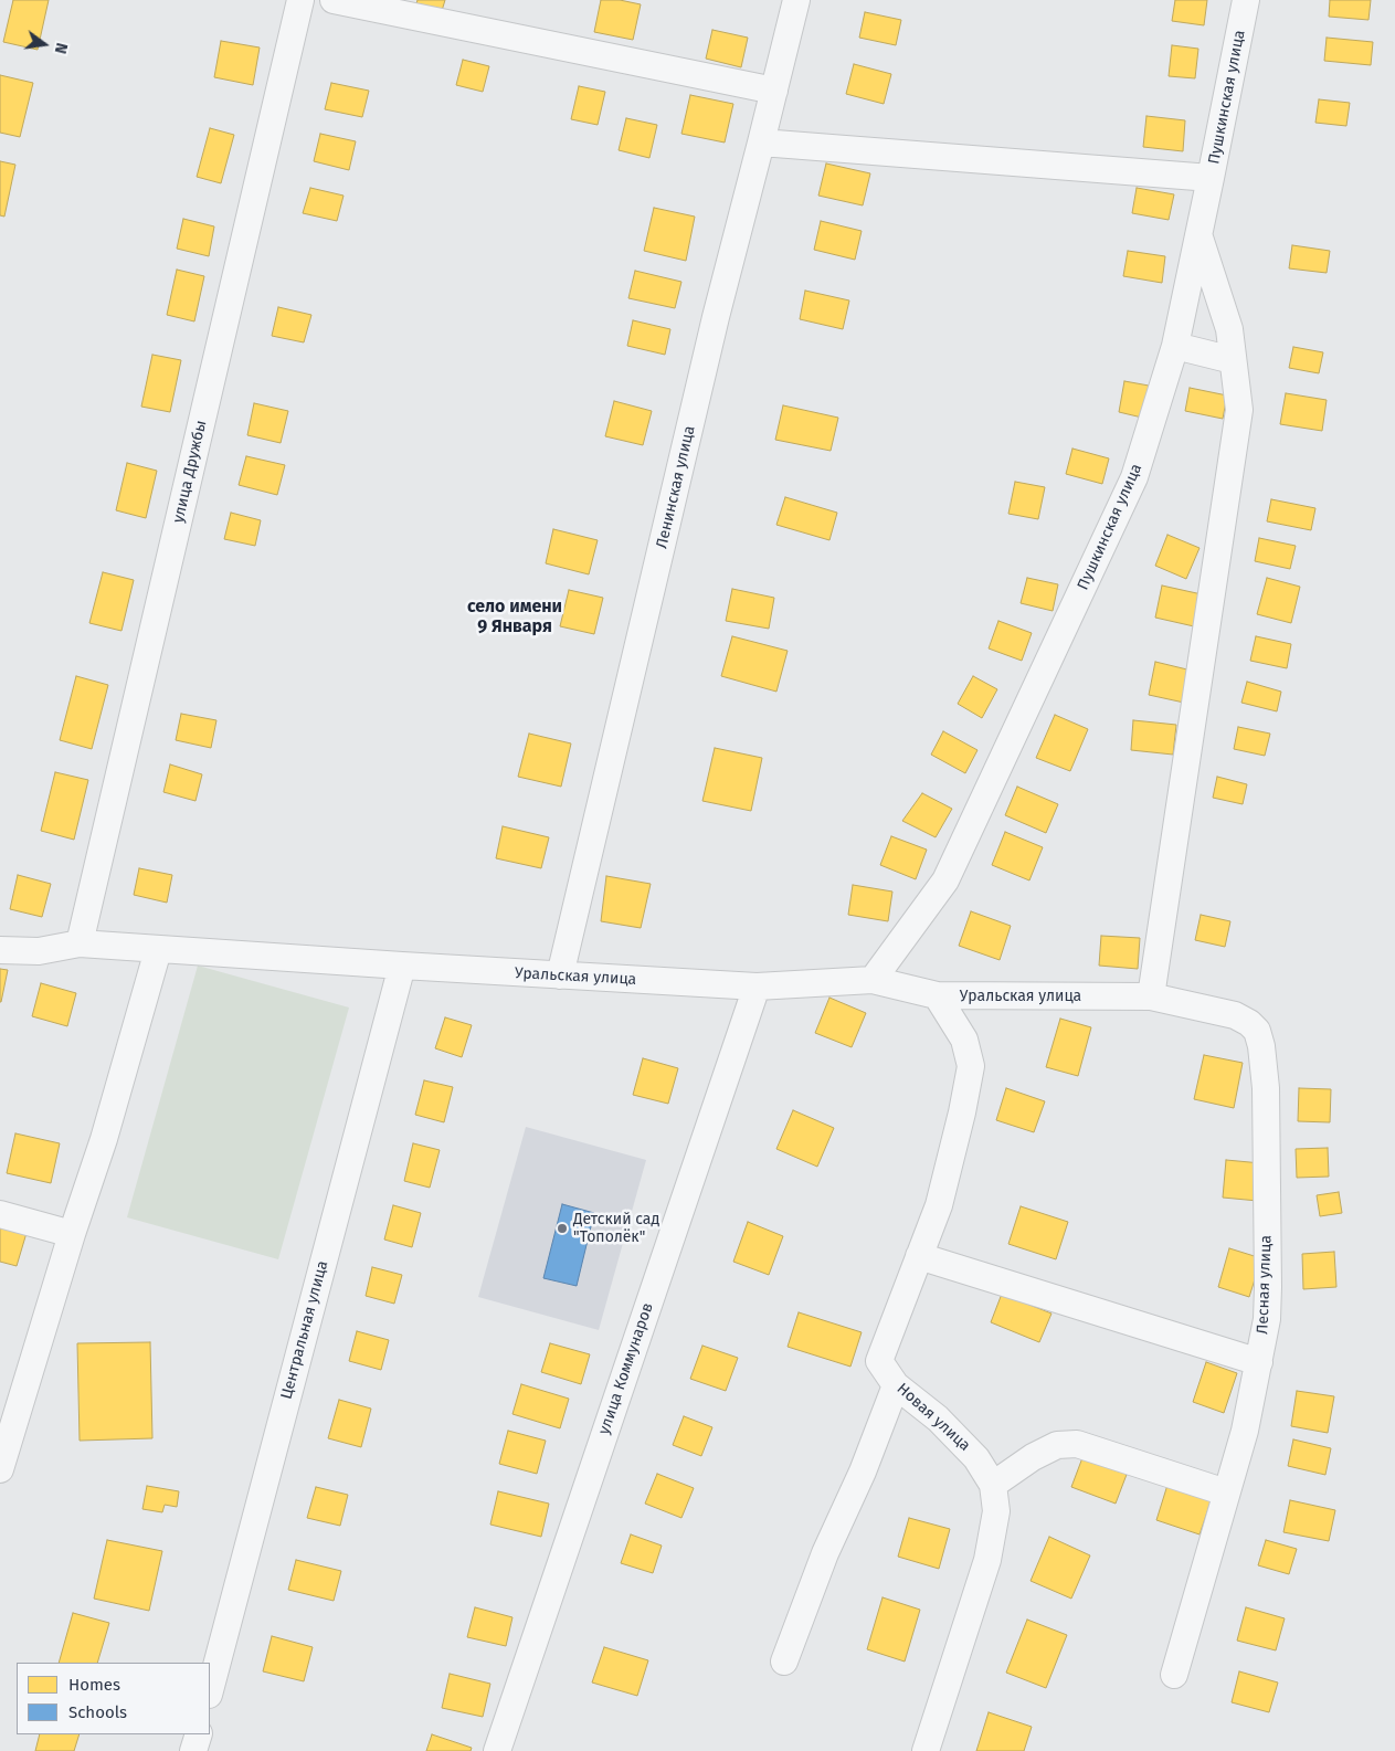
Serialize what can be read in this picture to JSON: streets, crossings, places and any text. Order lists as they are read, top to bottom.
{
  "streets": {
    "street": [
      "Пушкинская улица",
      "улица Дружбы",
      "Ленинская улица",
      "Уральская улица",
      "Лесная улица",
      "Центральная улица",
      "улица Коммунаров",
      "Новая улица"
    ]
  },
  "crossings": [
    ["Пушкинская улица", "Уральская улица"],
    ["улица Дружбы", "Уральская улица"],
    ["Ленинская улица", "Уральская улица"],
    ["Уральская улица", "Лесная улица"],
    ["Уральская улица", "Центральная улица"],
    ["Уральская улица", "улица Коммунаров"],
    ["Уральская улица", "Новая улица"]
  ],
  "districts": ["село имени 9 Января"],
  "places": ["Детский сад \"Тополёк\""],
  "legend": ["Homes", "Schools"],
  "north": "right"
}
